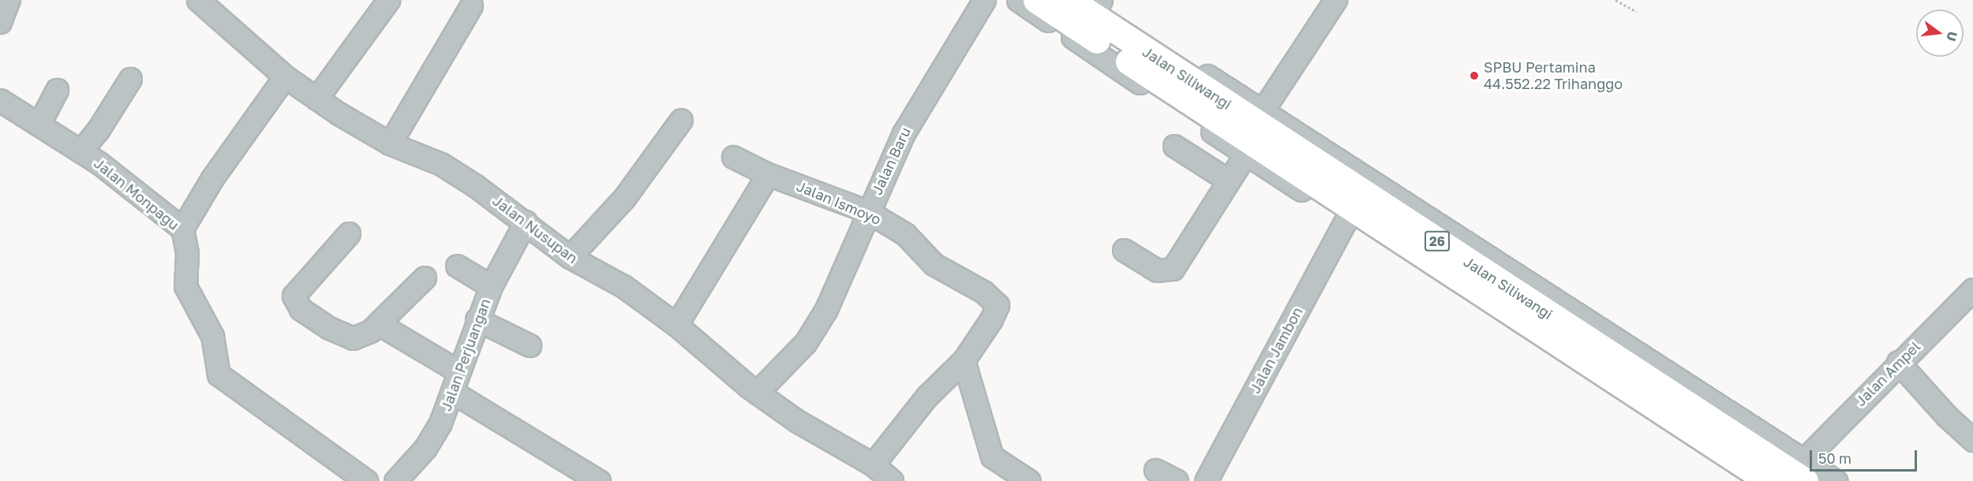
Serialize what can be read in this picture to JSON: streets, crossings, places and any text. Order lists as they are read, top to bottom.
{
  "streets": {
    "highway": ["Jalan Siliwangi", "26"],
    "street": [
      "Jalan Baru",
      "Jalan Monpagu",
      "Jalan Ismoyo",
      "Jalan Nusupan",
      "Jalan Jambon",
      "Jalan Perjuangan",
      "Jalan Ampel"
    ]
  },
  "crossings": [
    ["Jalan Siliwangi", "Jalan Ampel"],
    ["Jalan Baru", "Jalan Ismoyo"],
    ["Jalan Baru", "Jalan Nusupan"],
    ["Jalan Ismoyo", "Jalan Nusupan"],
    ["Jalan Nusupan", "Jalan Perjuangan"]
  ],
  "places": ["SPBU Pertamina 44.552.22 Trihanggo"],
  "scale_bar": "50 m",
  "north": "right"
}
